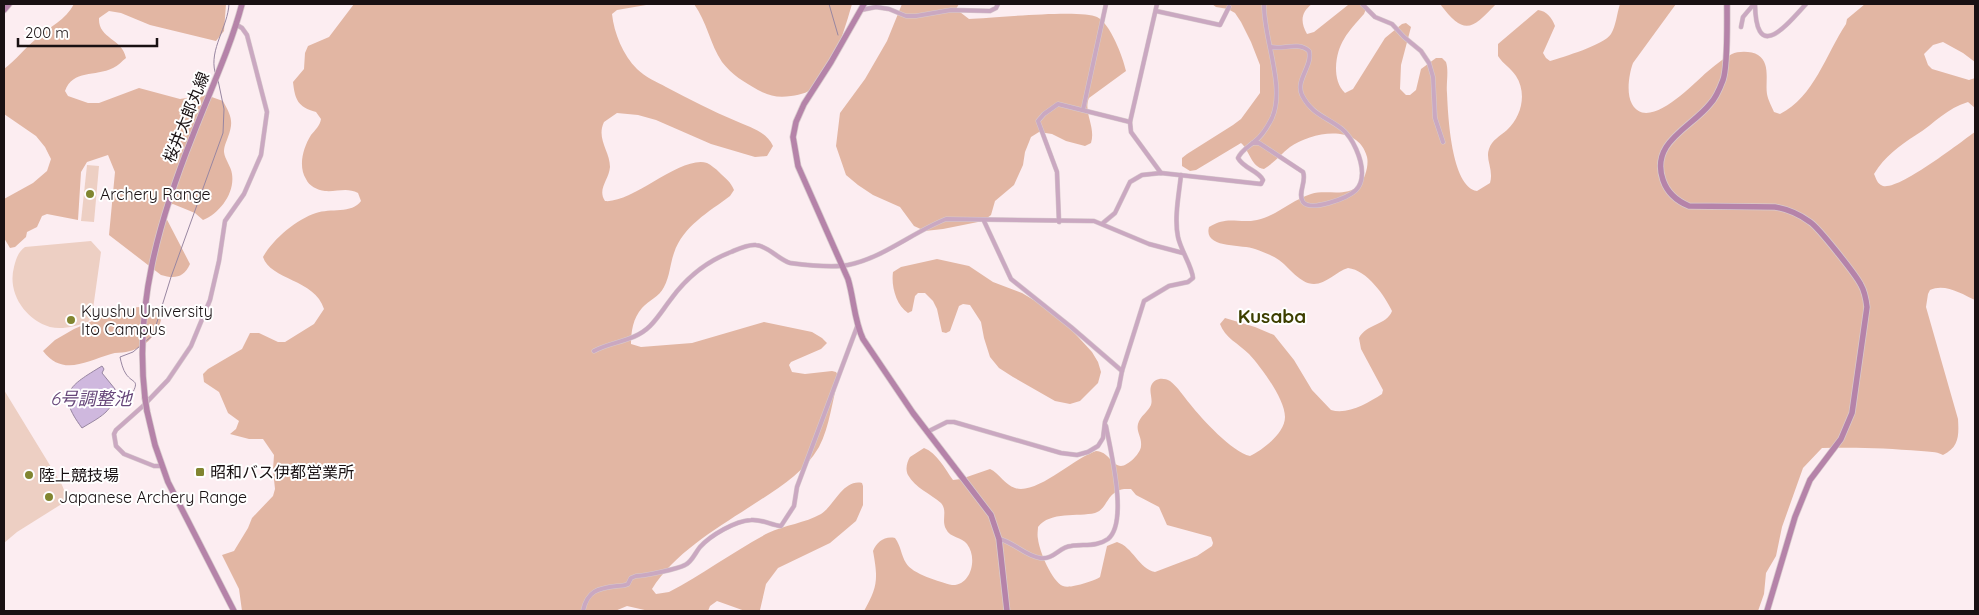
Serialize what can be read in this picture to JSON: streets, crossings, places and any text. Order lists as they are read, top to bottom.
{
  "streets": {
    "street": ["桜井太郎丸線"]
  },
  "districts": ["Kusaba"],
  "water": ["6号調整池"],
  "places": {
    "other": [
      "Archery Range",
      "Kyushu University Ito Campus",
      "陸上競技場",
      "Japanese Archery Range"
    ],
    "transit": ["昭和バス伊都営業所"]
  },
  "scale_bar": "200 m"
}
